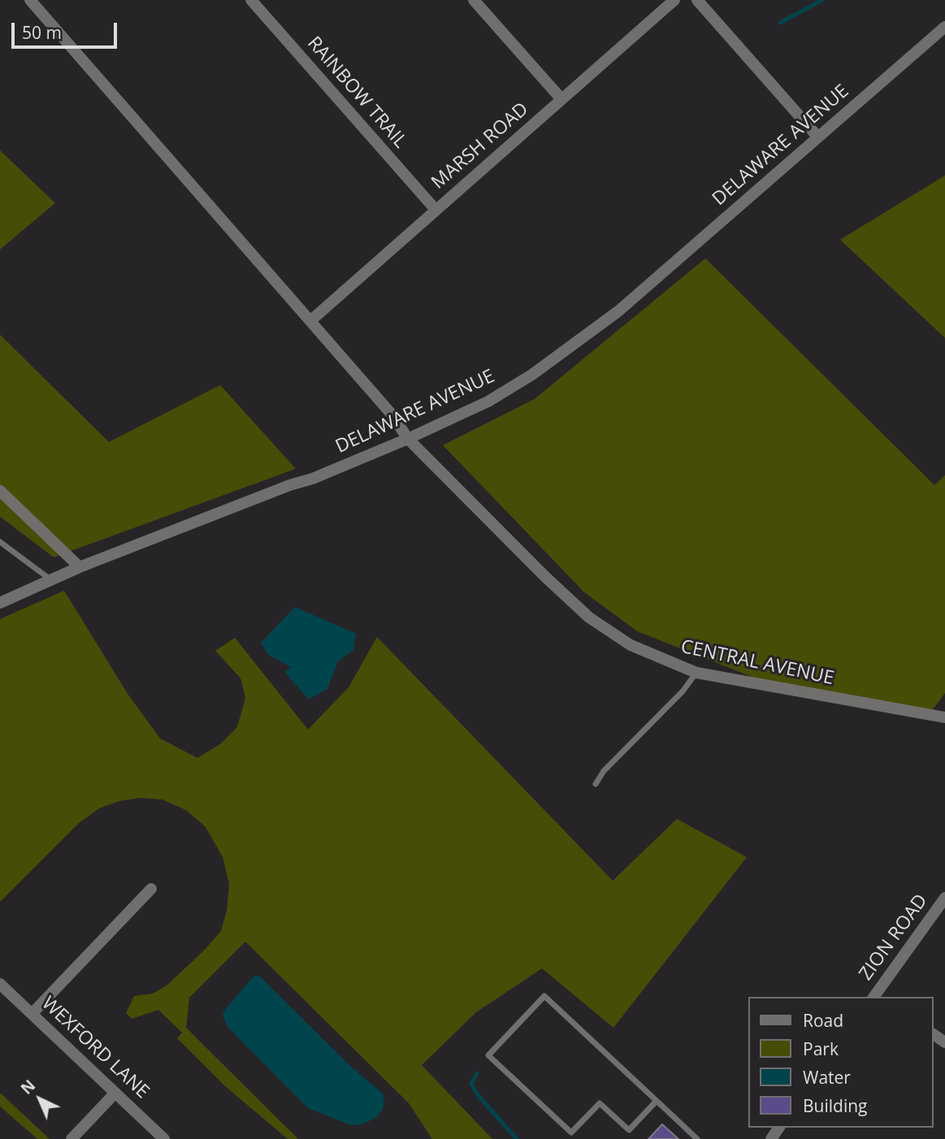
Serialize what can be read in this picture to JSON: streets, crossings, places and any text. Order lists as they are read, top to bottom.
{
  "streets": {
    "street": [
      "RAINBOW TRAIL",
      "DELAWARE AVENUE",
      "MARSH ROAD",
      "CENTRAL AVENUE",
      "ZION ROAD",
      "WEXFORD LANE"
    ]
  },
  "crossings": [
    ["RAINBOW TRAIL", "MARSH ROAD"],
    ["DELAWARE AVENUE", "CENTRAL AVENUE"]
  ],
  "legend": [
    "Road",
    "Park",
    "Water",
    "Building"
  ],
  "scale_bar": "50 m",
  "north": "top left"
}
